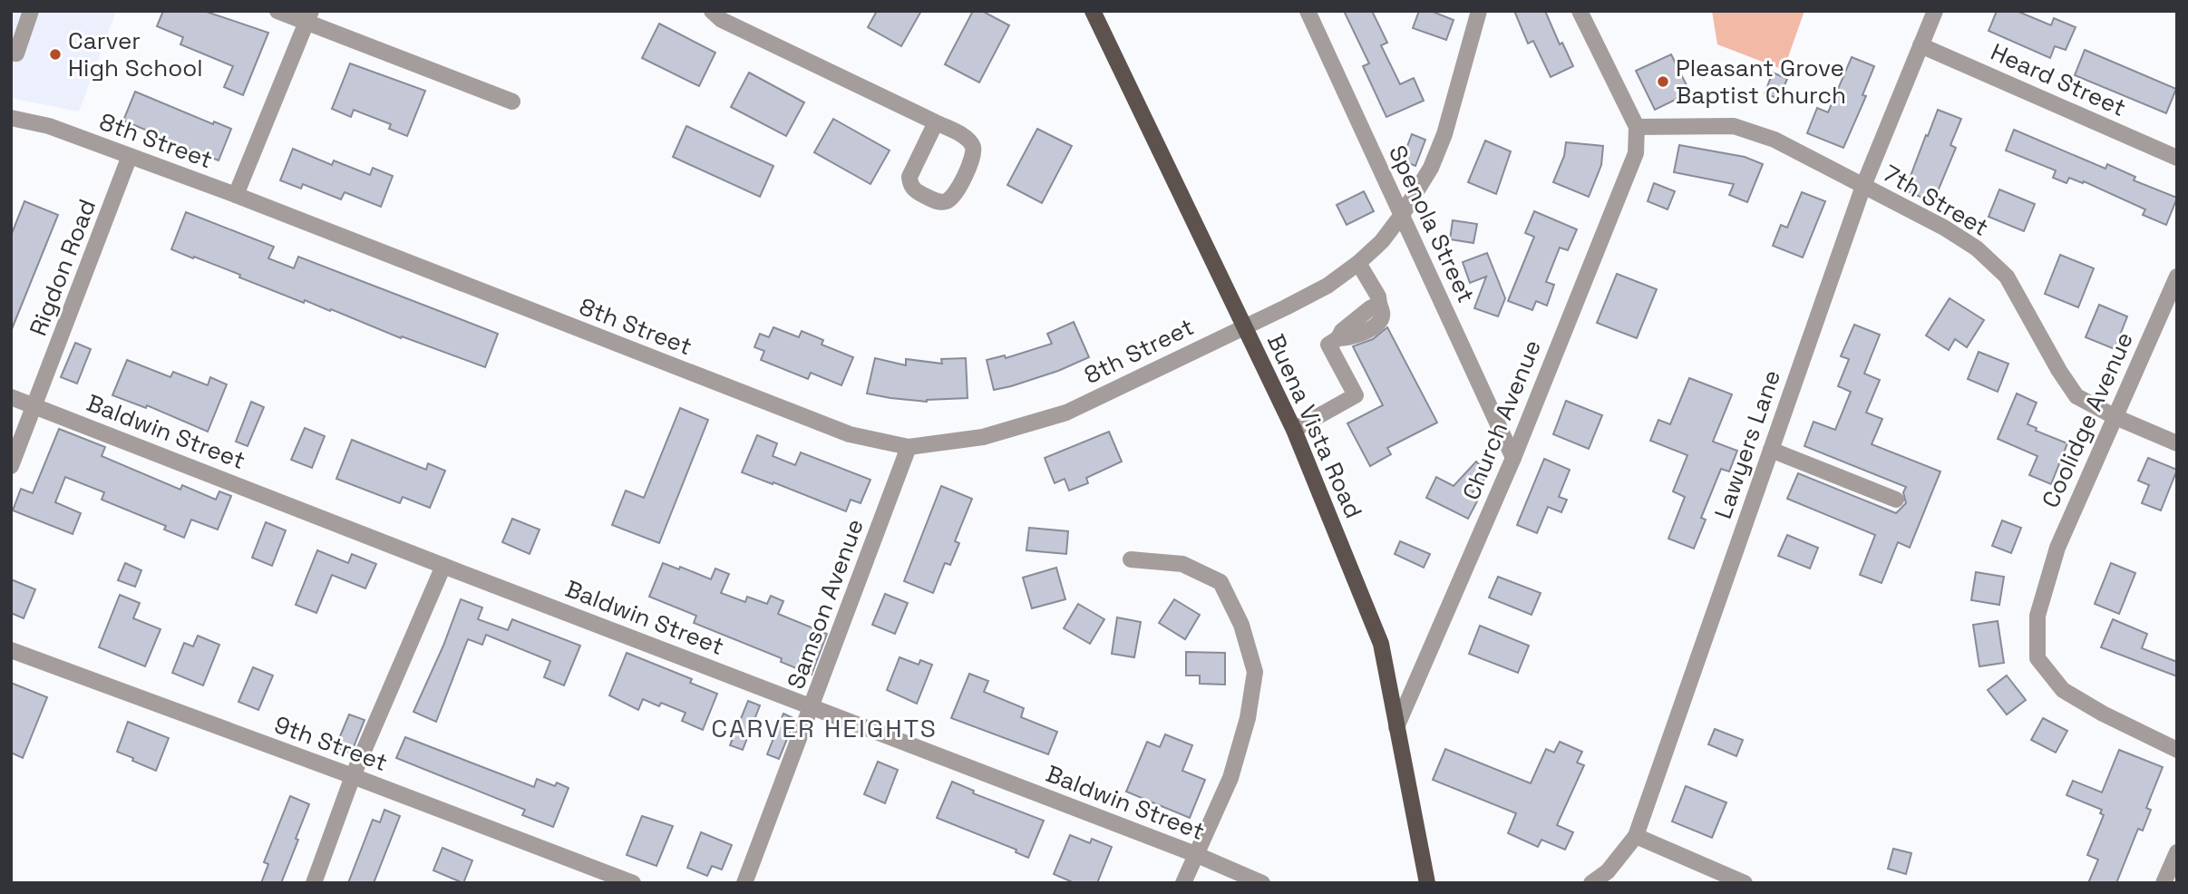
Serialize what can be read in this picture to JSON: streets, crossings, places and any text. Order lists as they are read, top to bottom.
{
  "streets": {
    "main road": ["Buena Vista Road"],
    "street": [
      "Heard Street",
      "8th Street",
      "7th Street",
      "Spenola Street",
      "Rigdon Road",
      "Church Avenue",
      "Coolidge Avenue",
      "Baldwin Street",
      "Lawyers Lane",
      "Samson Avenue",
      "9th Street"
    ]
  },
  "crossings": [
    ["Heard Street", "Lawyers Lane"],
    ["8th Street", "Spenola Street"],
    ["8th Street", "Rigdon Road"],
    ["8th Street", "Buena Vista Road"],
    ["8th Street", "Samson Avenue"],
    ["7th Street", "Church Avenue"],
    ["7th Street", "Coolidge Avenue"],
    ["7th Street", "Lawyers Lane"],
    ["Spenola Street", "Church Avenue"],
    ["Rigdon Road", "Baldwin Street"],
    ["Church Avenue", "Buena Vista Road"],
    ["Baldwin Street", "Samson Avenue"]
  ],
  "districts": ["CARVER HEIGHTS"],
  "places": ["Carver High School", "Pleasant Grove Baptist Church"]
}
